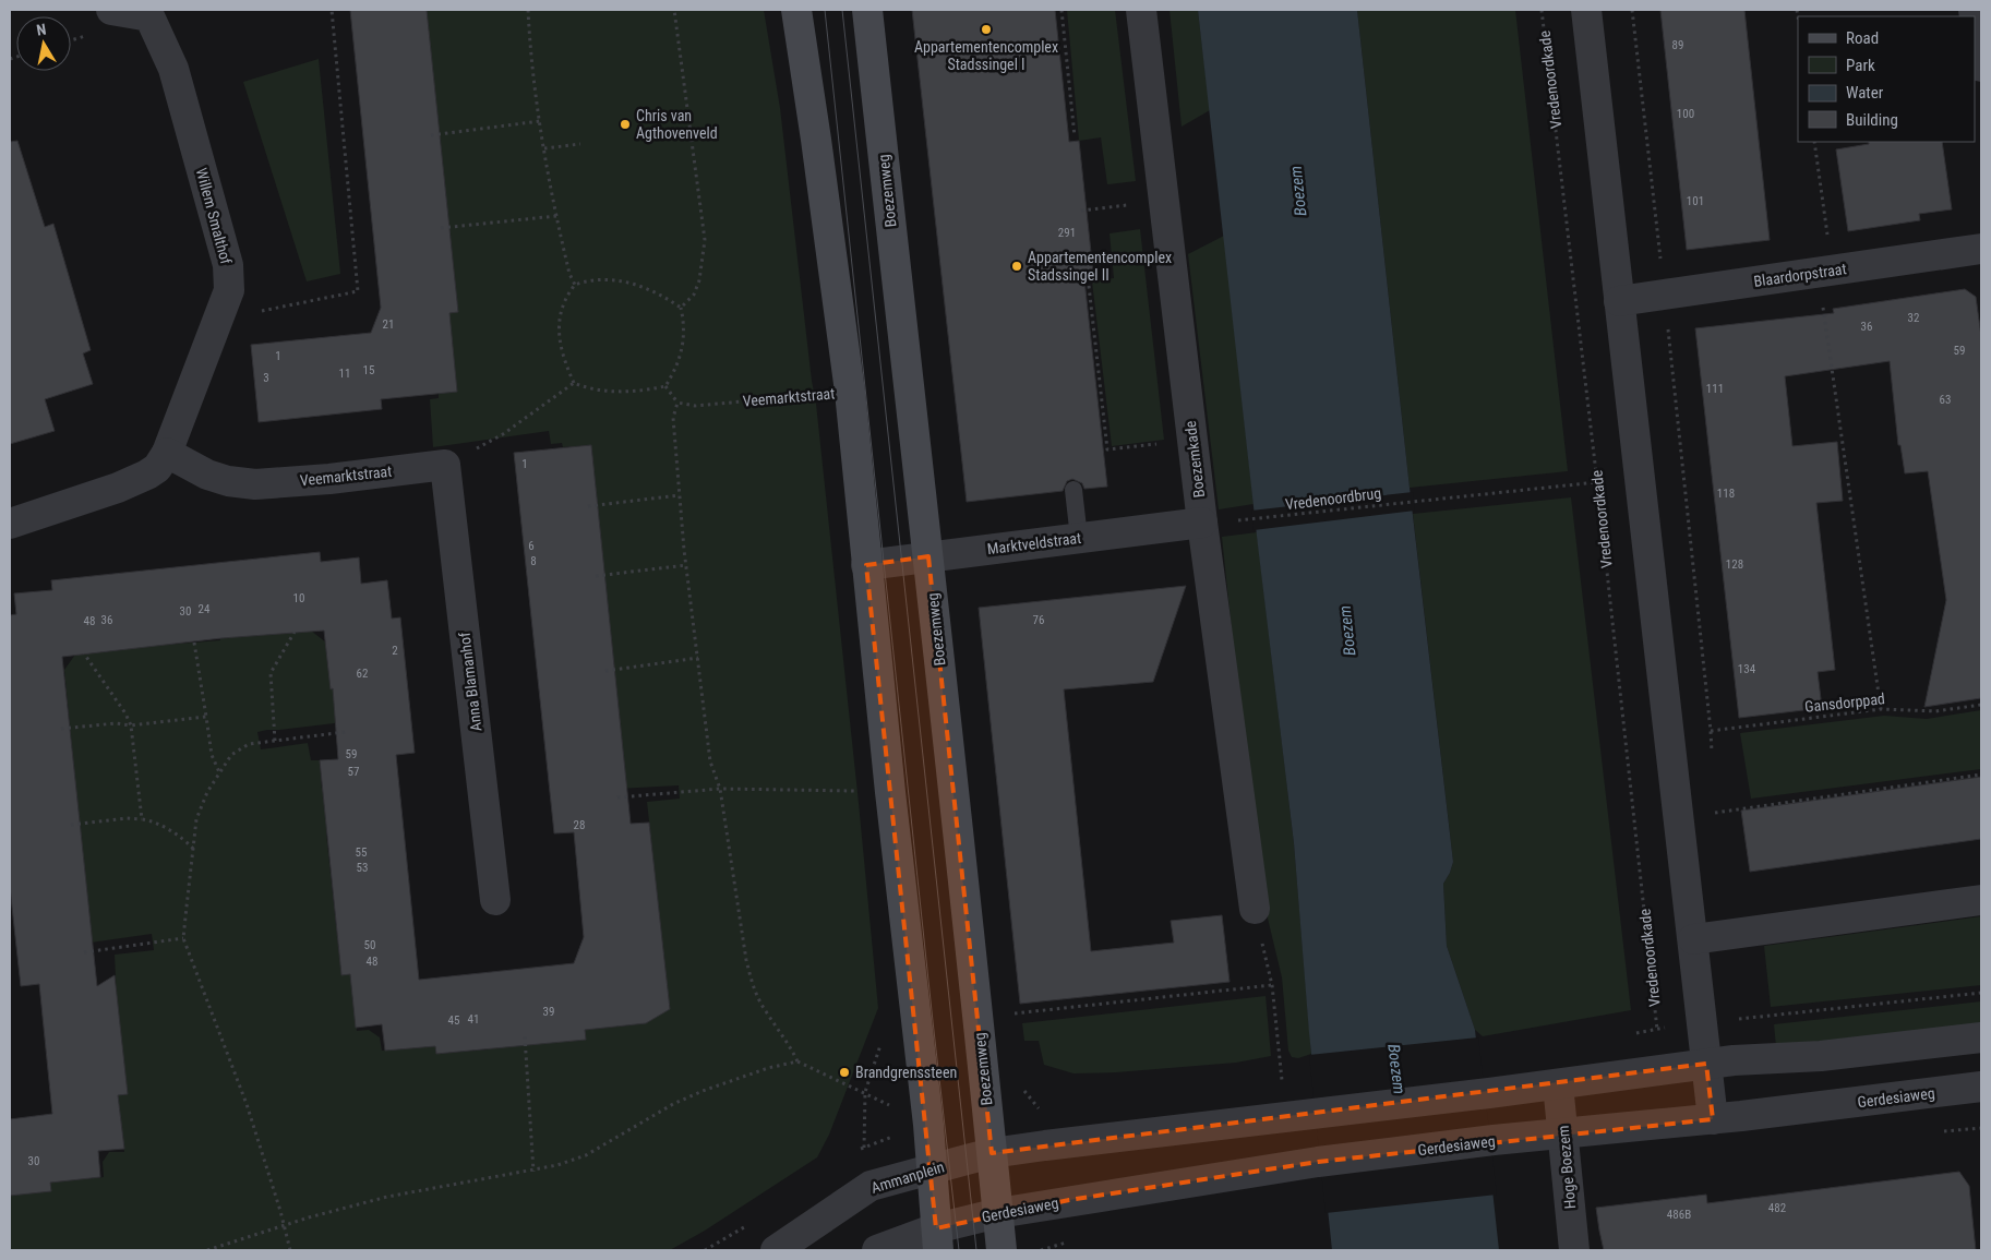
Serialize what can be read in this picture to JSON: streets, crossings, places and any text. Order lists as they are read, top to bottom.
{
  "streets": {
    "main road": ["Boezemweg"],
    "street": [
      "Willem Smalthof",
      "Blaardorpstraat",
      "Veemarktstraat",
      "Boezemkade",
      "Marktveldstraat",
      "Anna Blamanhof",
      "Gerdesiaweg",
      "Hoge Boezem",
      "Ammanplein"
    ],
    "path": ["Vredenoordkade", "Vredenoordbrug", "Gansdorppad"]
  },
  "crossings": [
    ["Vredenoordkade", "Vredenoordbrug"],
    ["Boezemweg", "Marktveldstraat"],
    ["Boezemweg", "Gerdesiaweg"],
    ["Boezemweg", "Ammanplein"],
    ["Willem Smalthof", "Veemarktstraat"],
    ["Veemarktstraat", "Anna Blamanhof"],
    ["Boezemkade", "Marktveldstraat"],
    ["Gerdesiaweg", "Hoge Boezem"]
  ],
  "water": ["Boezem"],
  "places": [
    "Appartementencomplex Stadssingel I",
    "Chris van Agthovenveld",
    "Appartementencomplex Stadssingel II",
    "Brandgrenssteen"
  ],
  "house_numbers": [
    "89",
    "100",
    "101",
    "291",
    "32",
    "21",
    "36",
    "59",
    "1",
    "15",
    "11",
    "3",
    "111",
    "63",
    "1",
    "118",
    "6",
    "8",
    "128",
    "10",
    "24",
    "30",
    "36",
    "76",
    "48",
    "2",
    "134",
    "62",
    "59",
    "57",
    "28",
    "55",
    "53",
    "50",
    "48",
    "39",
    "41",
    "45",
    "30",
    "482",
    "486B"
  ],
  "legend": [
    "Road",
    "Park",
    "Water",
    "Building"
  ],
  "north": "top"
}
